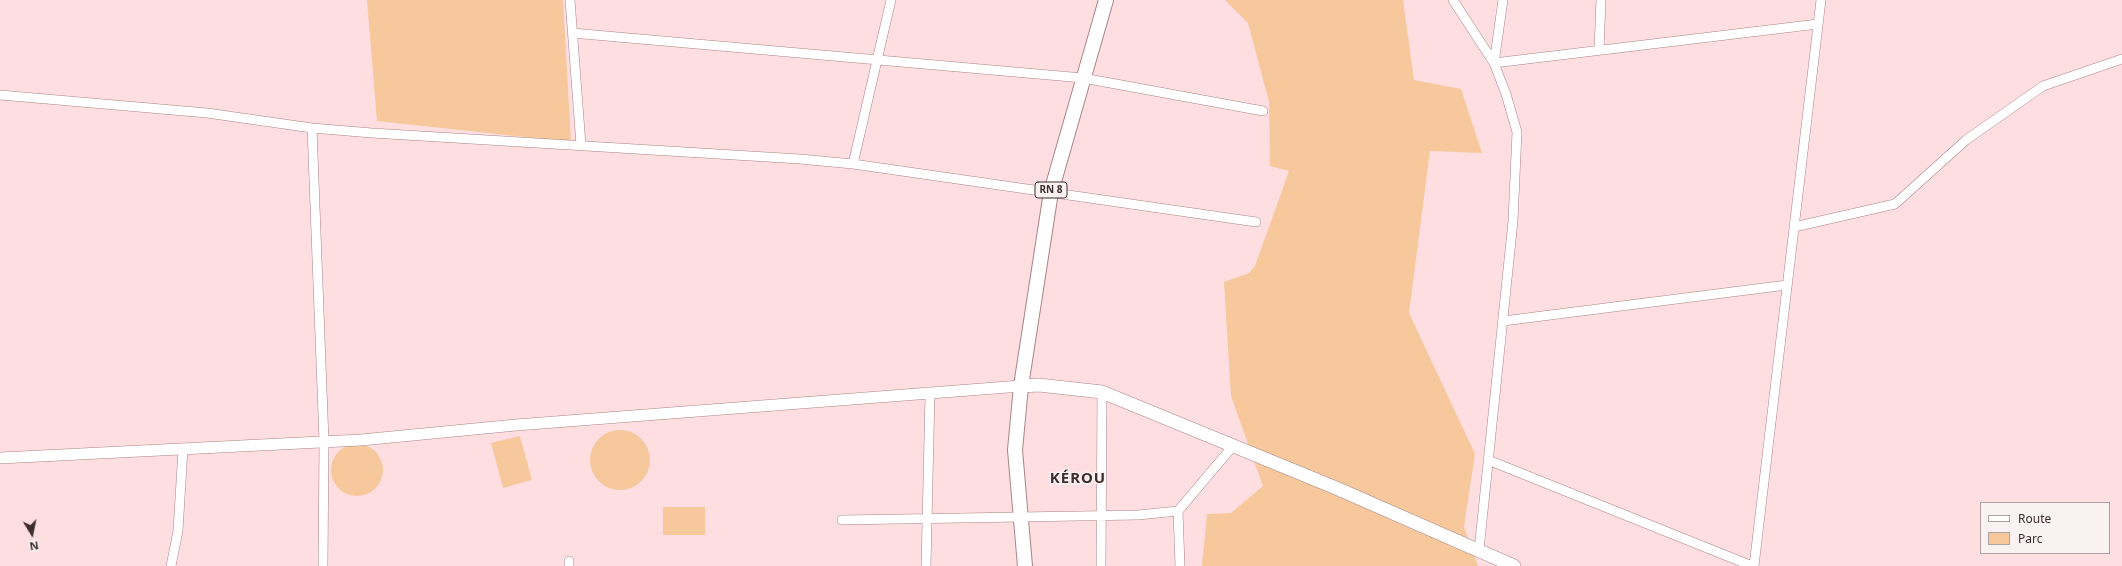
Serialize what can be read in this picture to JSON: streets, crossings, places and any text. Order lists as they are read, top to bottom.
{
  "streets": {
    "main road": ["RN 8"]
  },
  "districts": ["KÉROU"],
  "legend": ["Route", "Parc"],
  "north": "bottom"
}
